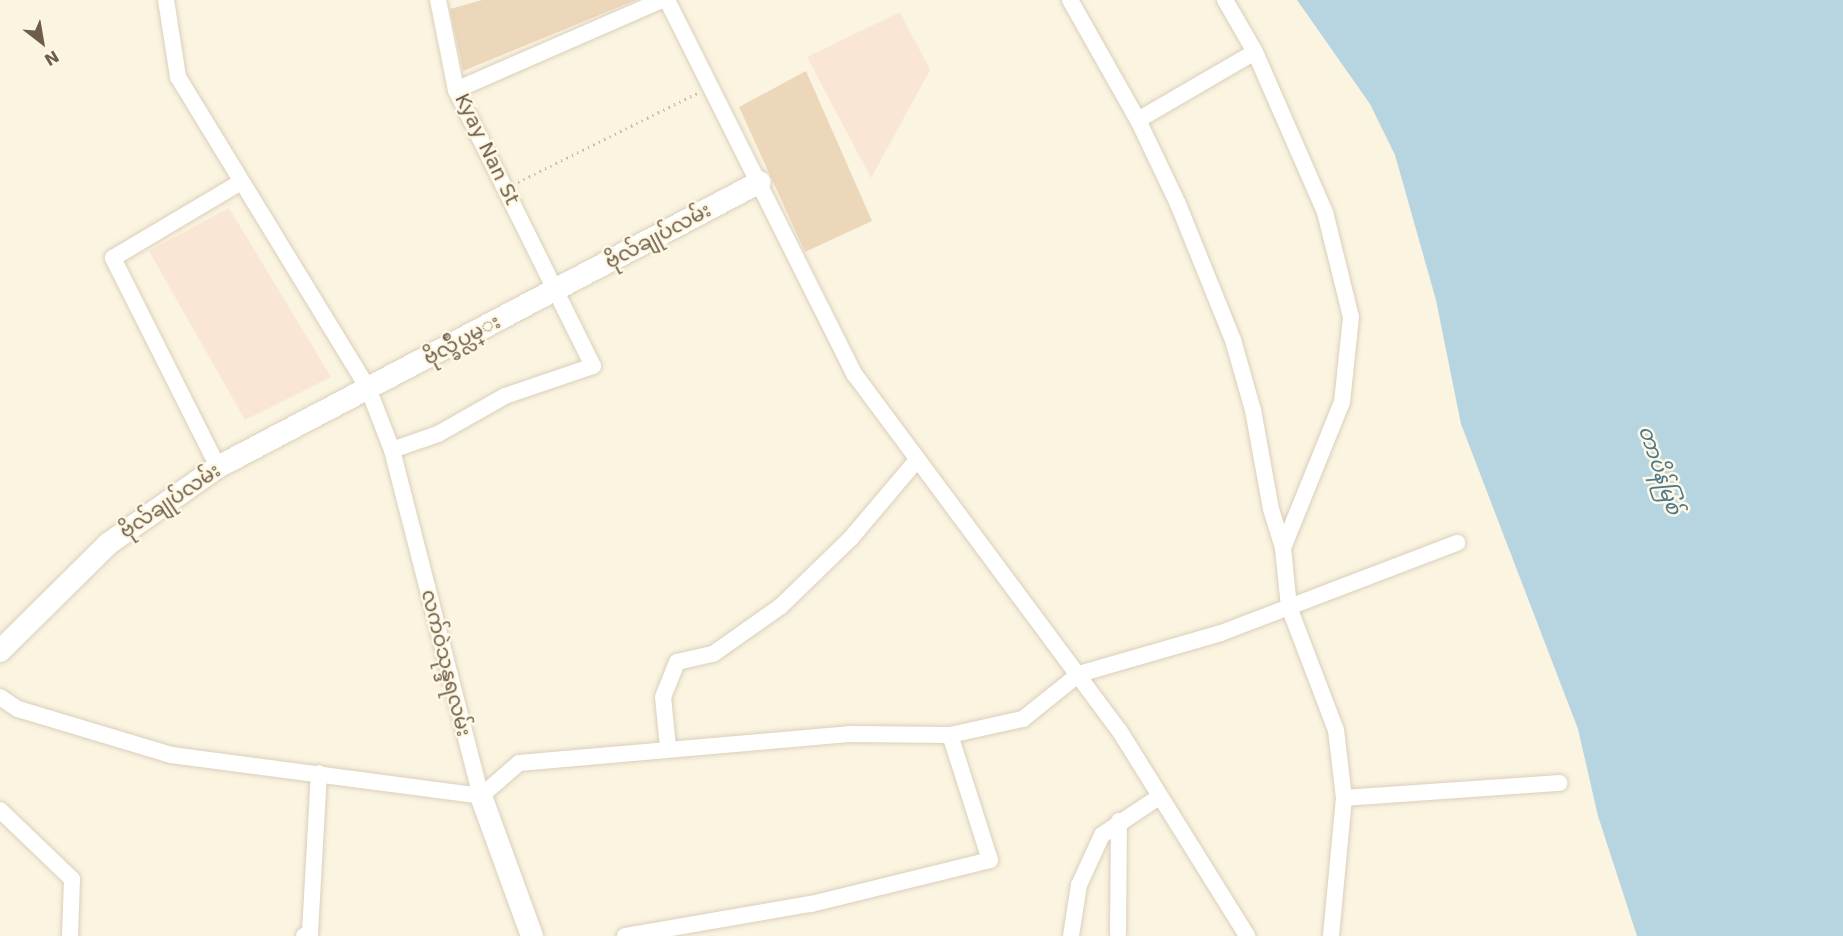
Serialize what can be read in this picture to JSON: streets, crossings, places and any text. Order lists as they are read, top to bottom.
{
  "streets": {
    "street": [
      "Kyay Nan St",
      "ဗိုလ်ချုပ်လမ်း",
      "ဗိုလ္ခ်ဳပ္လမ္း",
      "လက်ဝဲသုန္ဒရလမ်း"
    ]
  },
  "crossings": [
    ["Kyay Nan St", "ဗိုလ်ချုပ်လမ်း"],
    ["Kyay Nan St", "ဗိုလ္ခ်ဳပ္လမ္း"],
    ["Kyay Nan St", "လက်ဝဲသုန္ဒရလမ်း"],
    ["ဗိုလ်ချုပ်လမ်း", "ဗိုလ္ခ်ဳပ္လမ္း"],
    ["ဗိုလ်ချုပ်လမ်း", "လက်ဝဲသုန္ဒရလမ်း"],
    ["ဗိုလ္ခ်ဳပ္လမ္း", "လက်ဝဲသုန္ဒရလမ်း"]
  ],
  "water": ["တာပိန်မြစ်"],
  "north": "bottom right"
}
